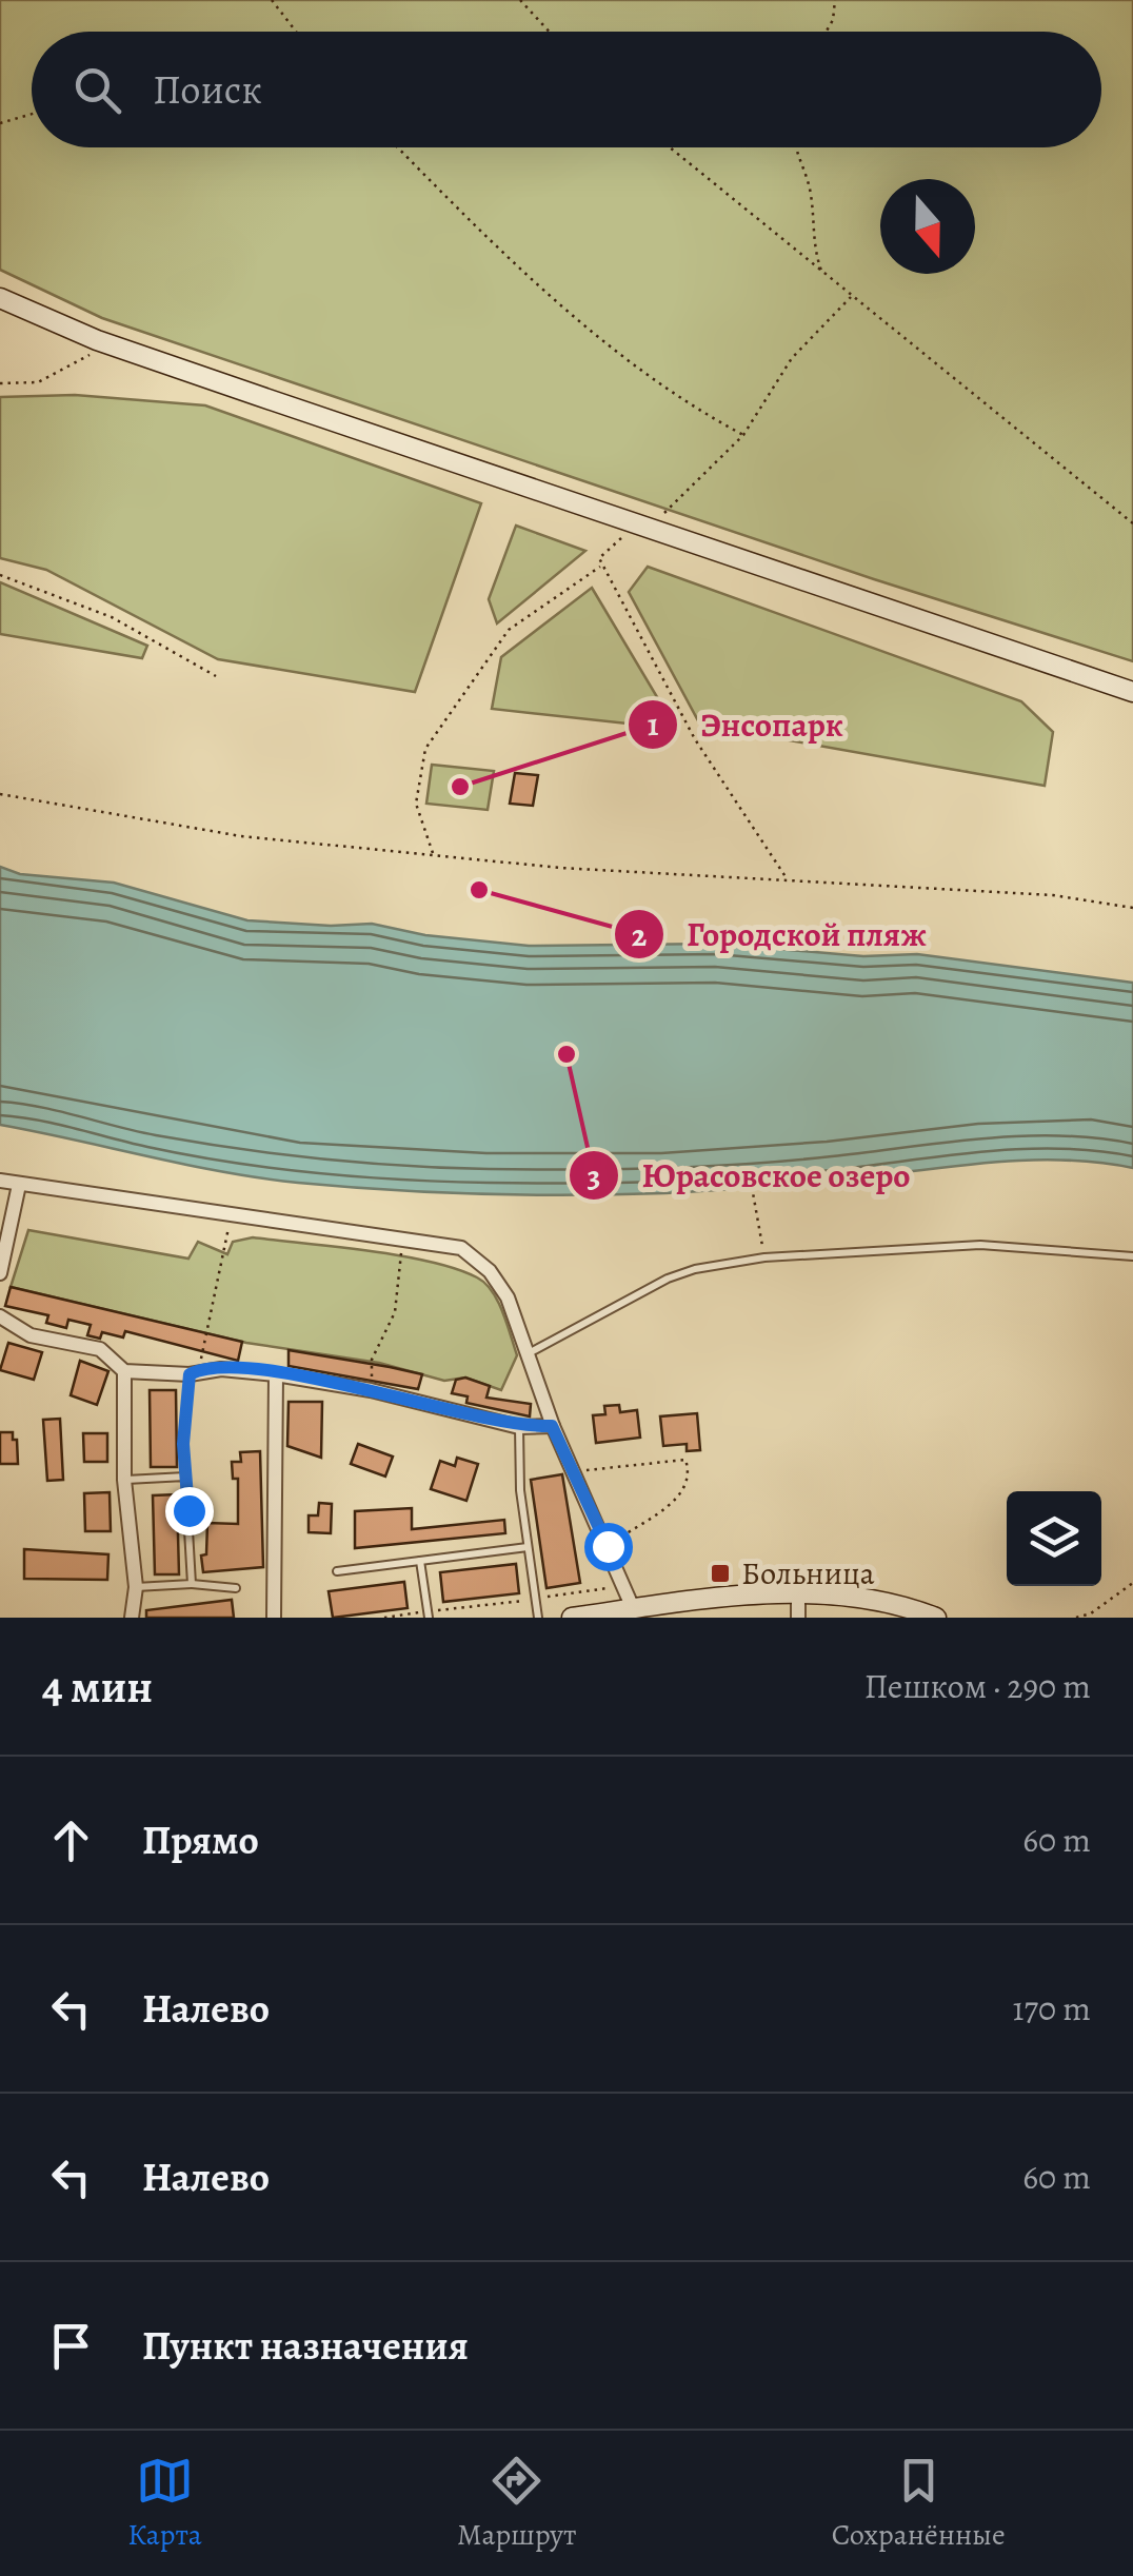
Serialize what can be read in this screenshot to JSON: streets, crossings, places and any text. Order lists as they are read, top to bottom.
{
  "places": {
    "other": ["Энсопарк", "Городской пляж", "Юрасовское озеро"],
    "transit": ["Больница"]
  },
  "north": "bottom",
  "page": {
    "search": "Поиск",
    "heading": ["4 мин", "Пешком · 290 m"],
    "list": [
      ["Прямо", "60 m"],
      ["Налево", "170 m"],
      ["Налево", "60 m"],
      "Пункт назначения"
    ],
    "nav": ["Карта", "Маршрут", "Сохранённые"]
  }
}
